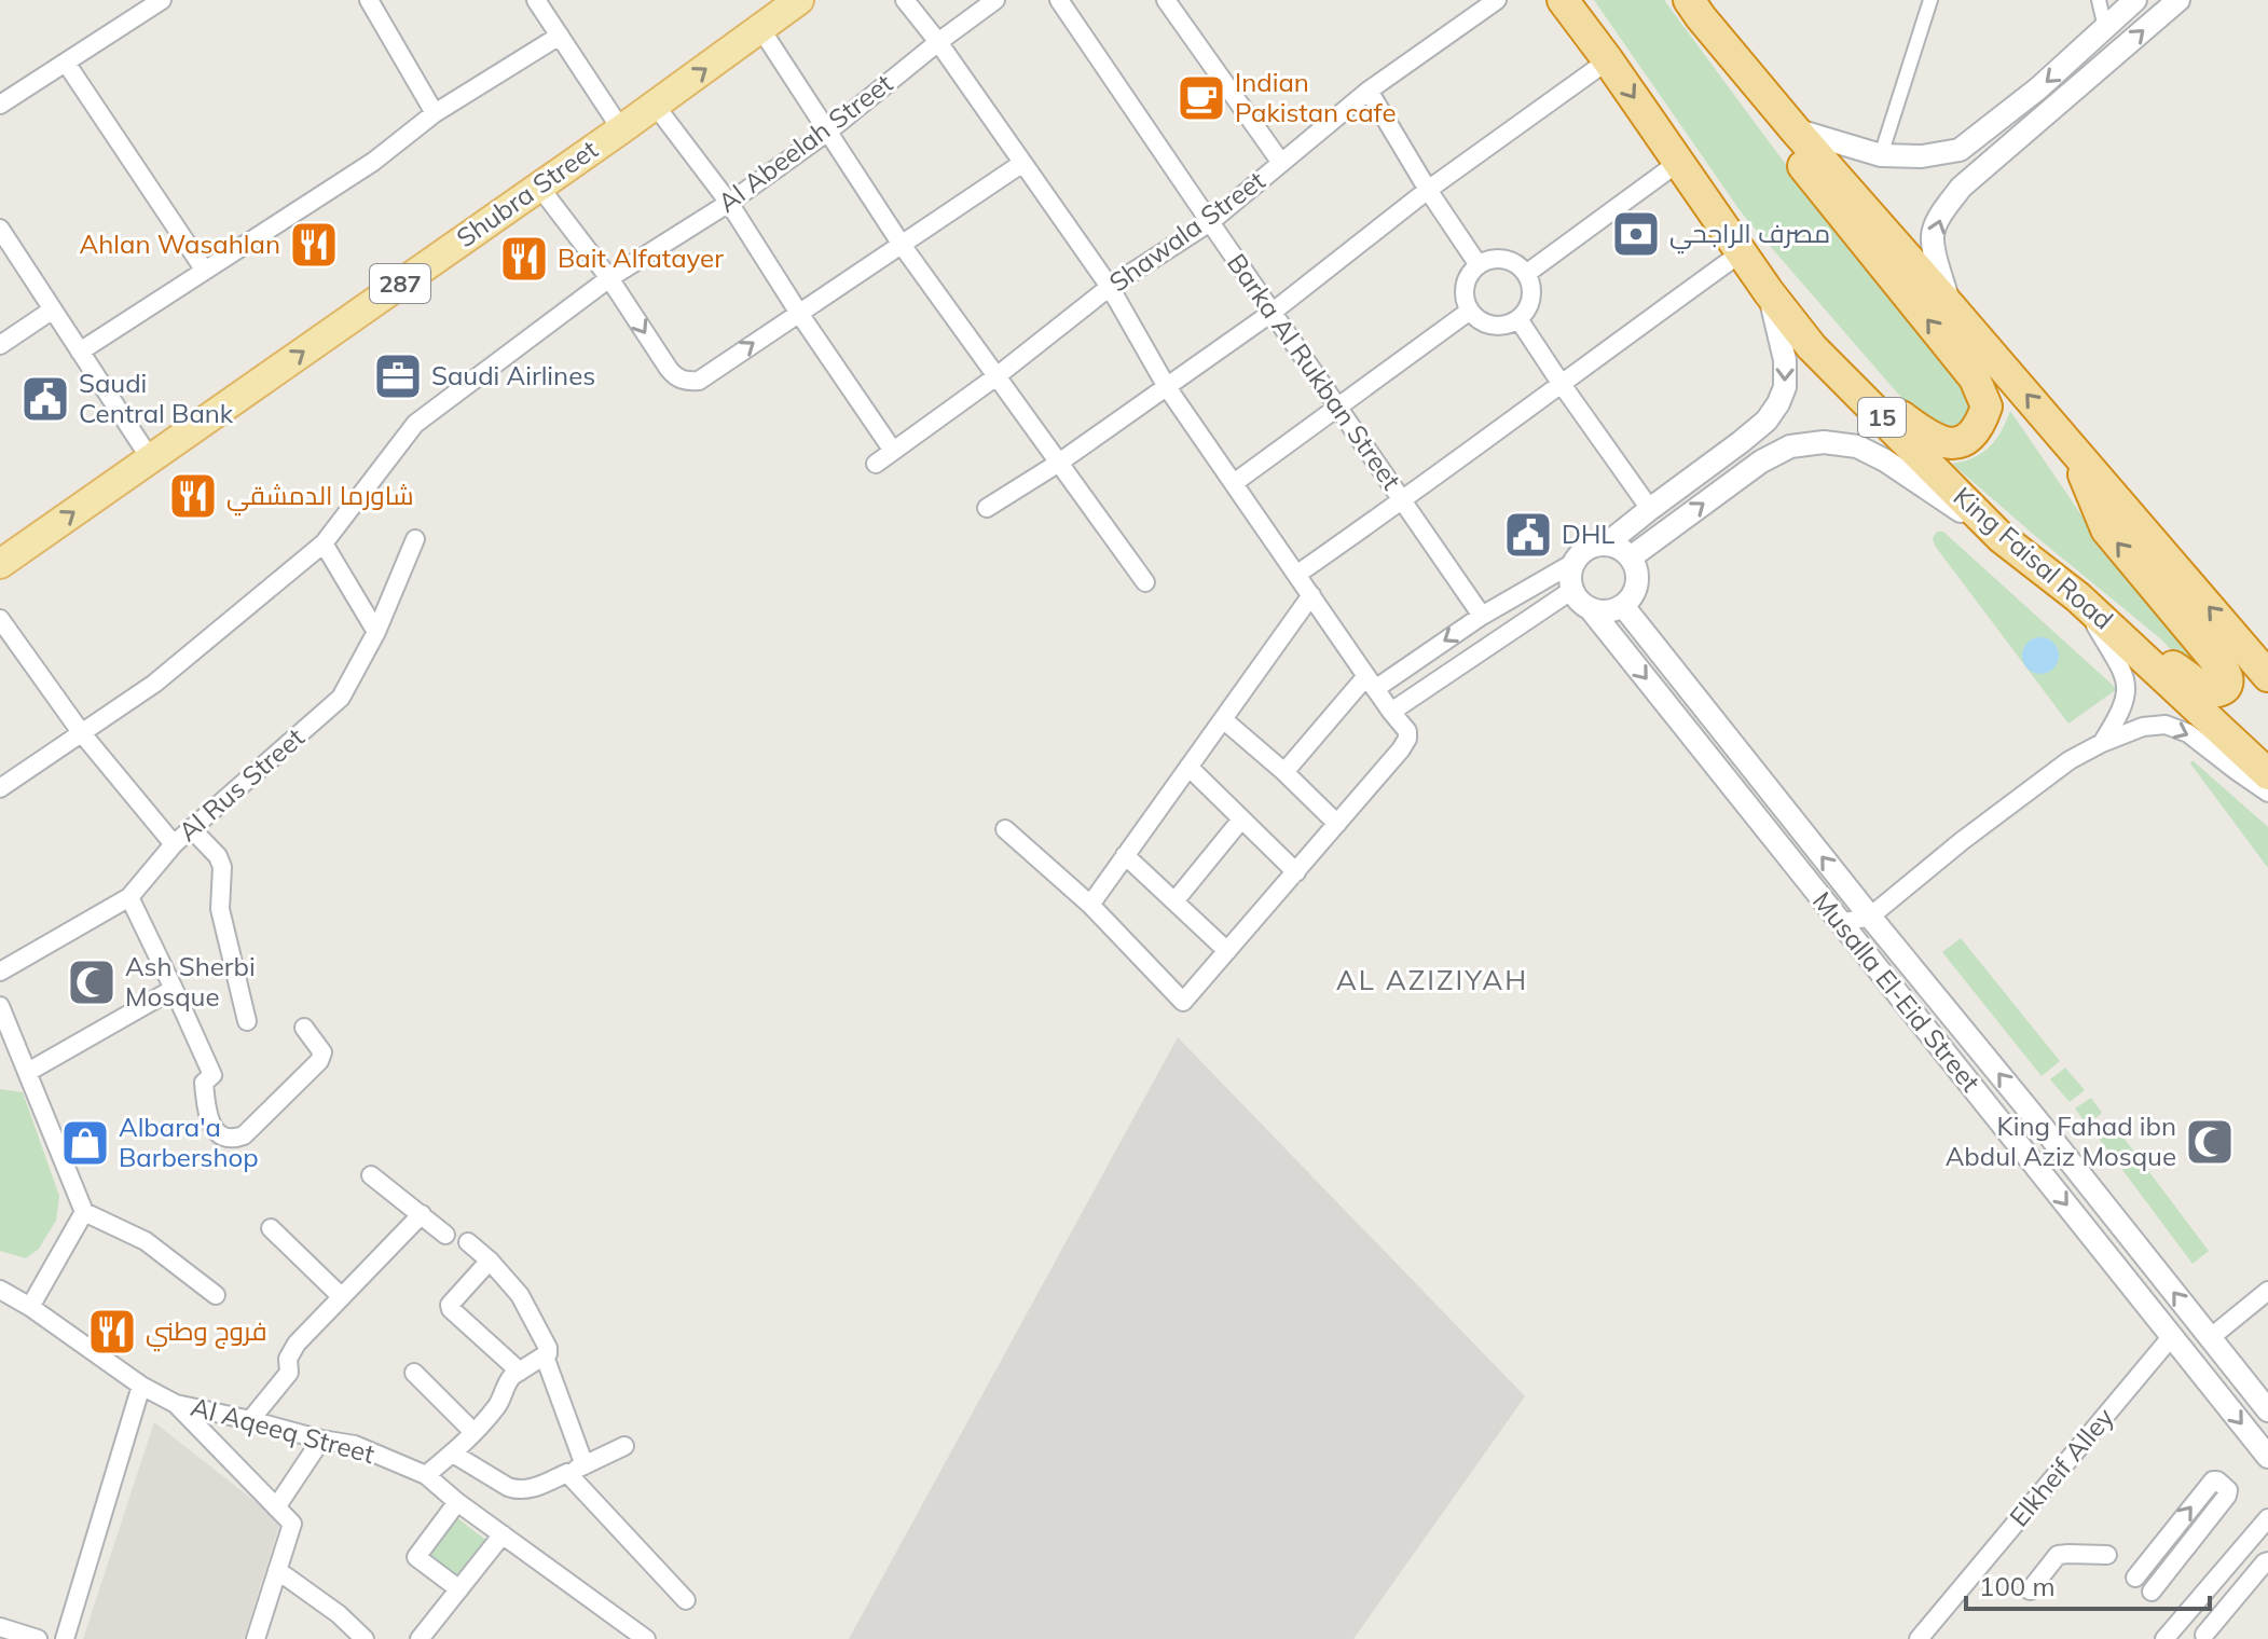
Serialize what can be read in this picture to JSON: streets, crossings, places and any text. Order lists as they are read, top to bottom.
{
  "streets": {
    "highway": ["15", "King Faisal Road"],
    "main road": ["Shubra Street", "287"],
    "street": [
      "Al Abeelah Street",
      "Shawala Street",
      "Barka Al Rukban Street",
      "Al Rus Street",
      "Musalla El-Eid Street",
      "Al Aqeeq Street",
      "Elkheif Alley"
    ]
  },
  "crossings": [
    ["Shawala Street", "Barka Al Rukban Street"],
    ["Musalla El-Eid Street", "Elkheif Alley"]
  ],
  "one_way": ["Shubra Street"],
  "districts": ["AL AZIZIYAH"],
  "places": {
    "cafe": ["Indian Pakistan cafe"],
    "bank": ["مصرف الراجحي"],
    "restaurant": [
      "Ahlan Wasahlan",
      "Bait Alfatayer",
      "شاورما الدمشقي",
      "فروج وطني"
    ],
    "office": ["Saudi Airlines"],
    "public building": ["Saudi Central Bank", "DHL"],
    "mosque": ["Ash Sherbi Mosque", "King Fahad ibn Abdul Aziz Mosque"],
    "shop": ["Albara'a Barbershop"]
  },
  "scale_bar": "100 m"
}
